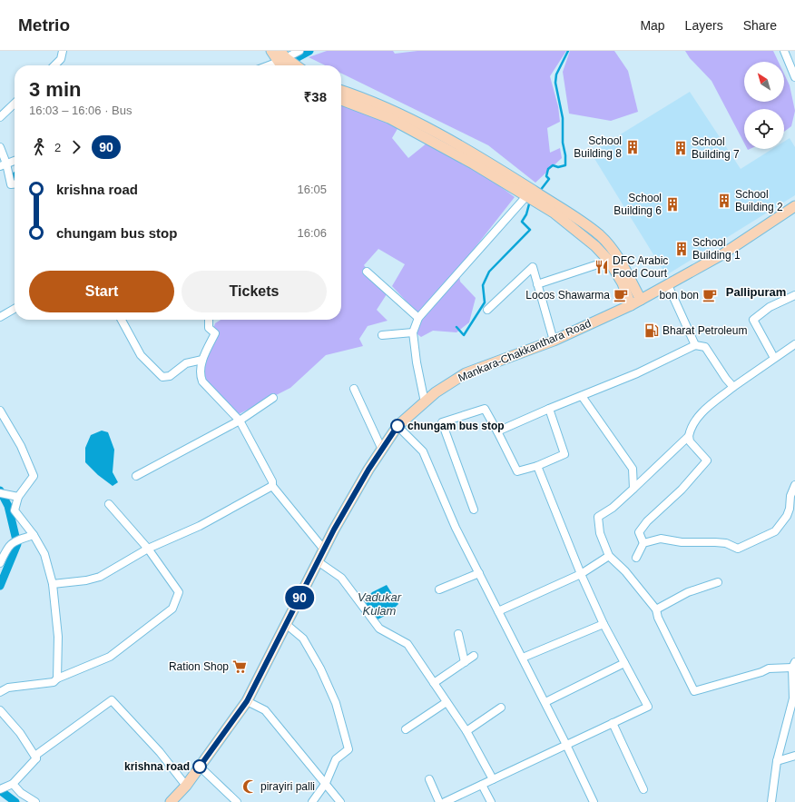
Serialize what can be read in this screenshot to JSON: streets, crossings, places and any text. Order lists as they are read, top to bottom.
{
  "streets": {
    "main road": ["Mankara-Chakkanthara Road"]
  },
  "districts": ["Pallipuram"],
  "water": ["Vadukar Kulam"],
  "places": {
    "building": [
      "School Building 8",
      "School Building 7",
      "School Building 2",
      "School Building 6",
      "School Building 1"
    ],
    "restaurant": ["DFC Arabic Food Court"],
    "cafe": ["Locos Shawarma", "bon bon"],
    "fuel station": ["Bharat Petroleum"],
    "other": ["chungam bus stop", "krishna road"],
    "supermarket": ["Ration Shop"],
    "mosque": ["pirayiri palli"]
  },
  "lines": ["bus line 90"],
  "north": "top left",
  "page": {
    "header": "Metrio",
    "nav": ["Map", "Layers", "Share"],
    "on_map": "90",
    "heading": ["3 min", "16:03 – 16:06 · Bus", "₹38"],
    "legs": ["2", "90"],
    "list": [
      {
        "name": "krishna road",
        "value": "16:05"
      },
      {
        "name": "chungam bus stop",
        "value": "16:06"
      }
    ],
    "buttons": ["Start", "Tickets"]
  }
}
